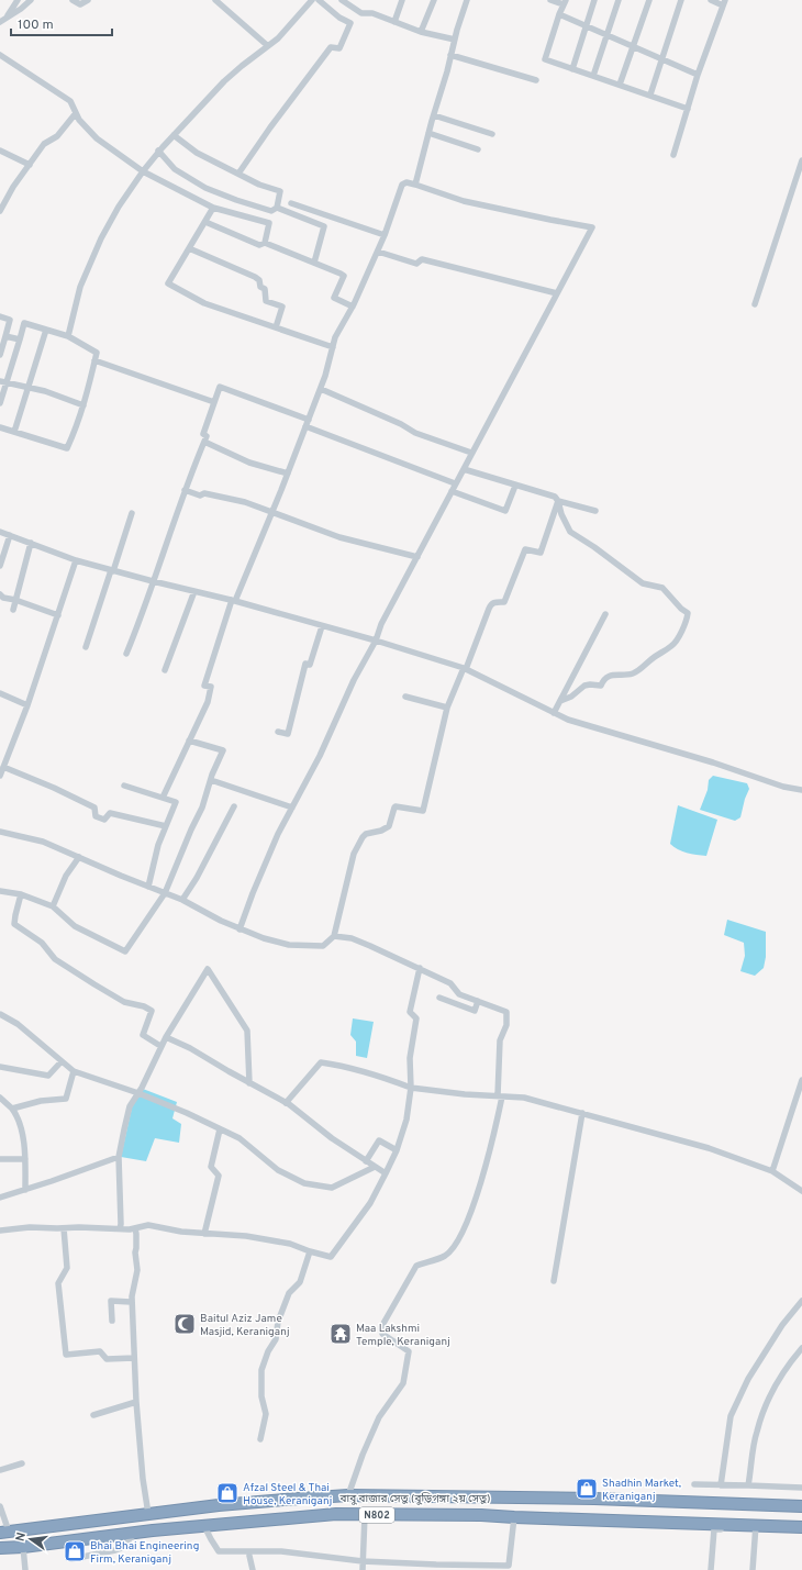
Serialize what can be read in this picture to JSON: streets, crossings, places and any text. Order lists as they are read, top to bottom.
{
  "streets": {
    "highway": ["বাবু বাজার সেতু (বুড়িগঙ্গা ২য় সেতু)", "N802"]
  },
  "places": {
    "mosque": ["Baitul Aziz Jame Masjid, Keraniganj"],
    "temple": ["Maa Lakshmi Temple, Keraniganj"],
    "shop": ["Shadhin Market, Keraniganj", "Afzal Steel & Thai House, Keraniganj", "Bhai Bhai Engineering Firm, Keraniganj"]
  },
  "scale_bar": "100 m",
  "north": "left"
}
